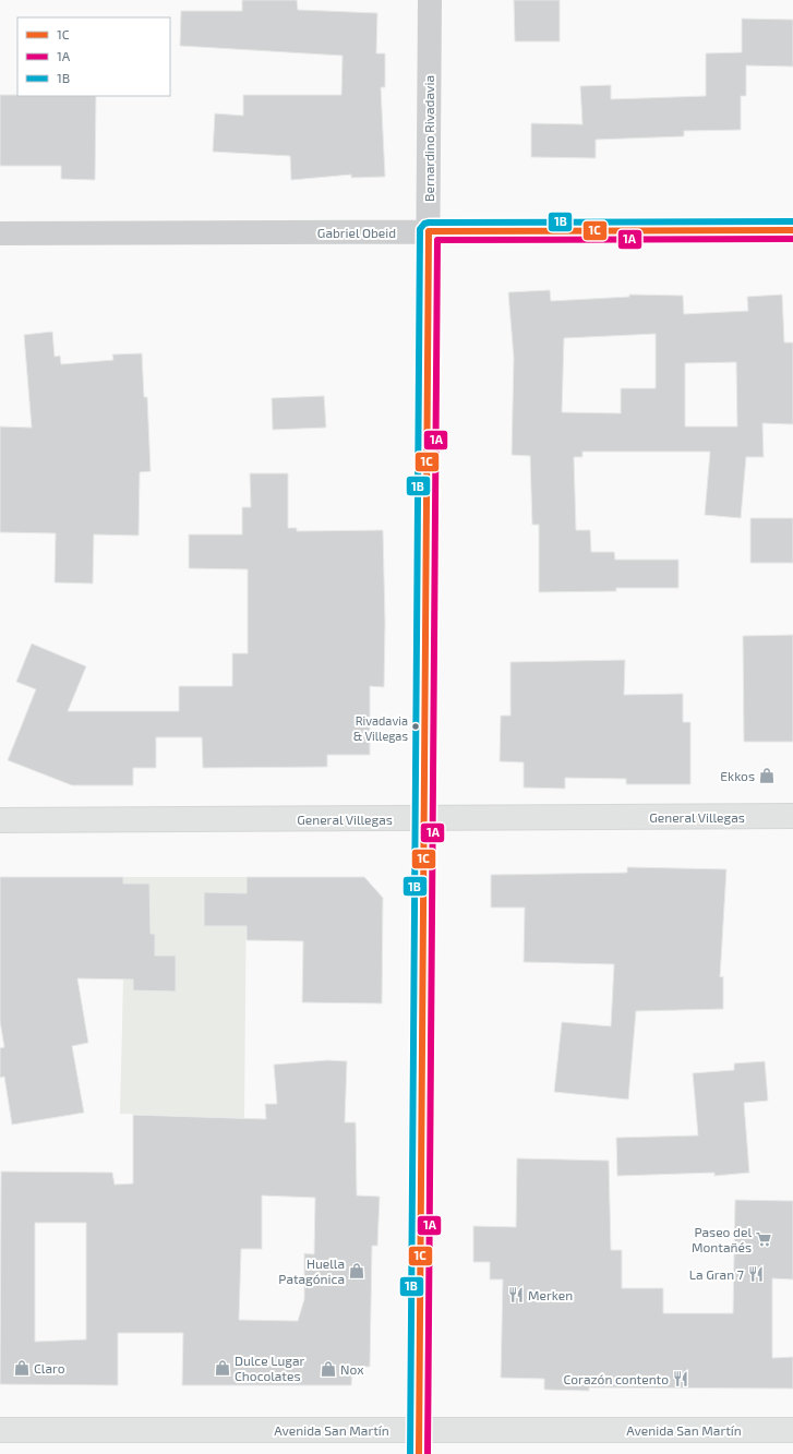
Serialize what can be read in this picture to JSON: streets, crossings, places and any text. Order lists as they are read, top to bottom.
{
  "streets": {
    "main road": ["General Villegas", "Avenida San Martín"],
    "street": ["Bernardino Rivadavia", "Gabriel Obeid"]
  },
  "crossings": [
    ["Bernardino Rivadavia", "Gabriel Obeid"],
    ["Bernardino Rivadavia", "General Villegas"],
    ["Bernardino Rivadavia", "Avenida San Martín"]
  ],
  "places": {
    "other": ["Rivadavia & Villegas"],
    "shop": [
      "Ekkos",
      "Huella Patagónica",
      "Claro",
      "Dulce Lugar Chocolates",
      "Nox"
    ],
    "supermarket": ["Paseo del Montañés"],
    "restaurant": ["La Gran 7", "Merken", "Corazón contento"]
  },
  "lines": ["transit line 1B", "transit line 1C", "transit line 1A"],
  "legend": ["1C", "1A", "1B"]
}
